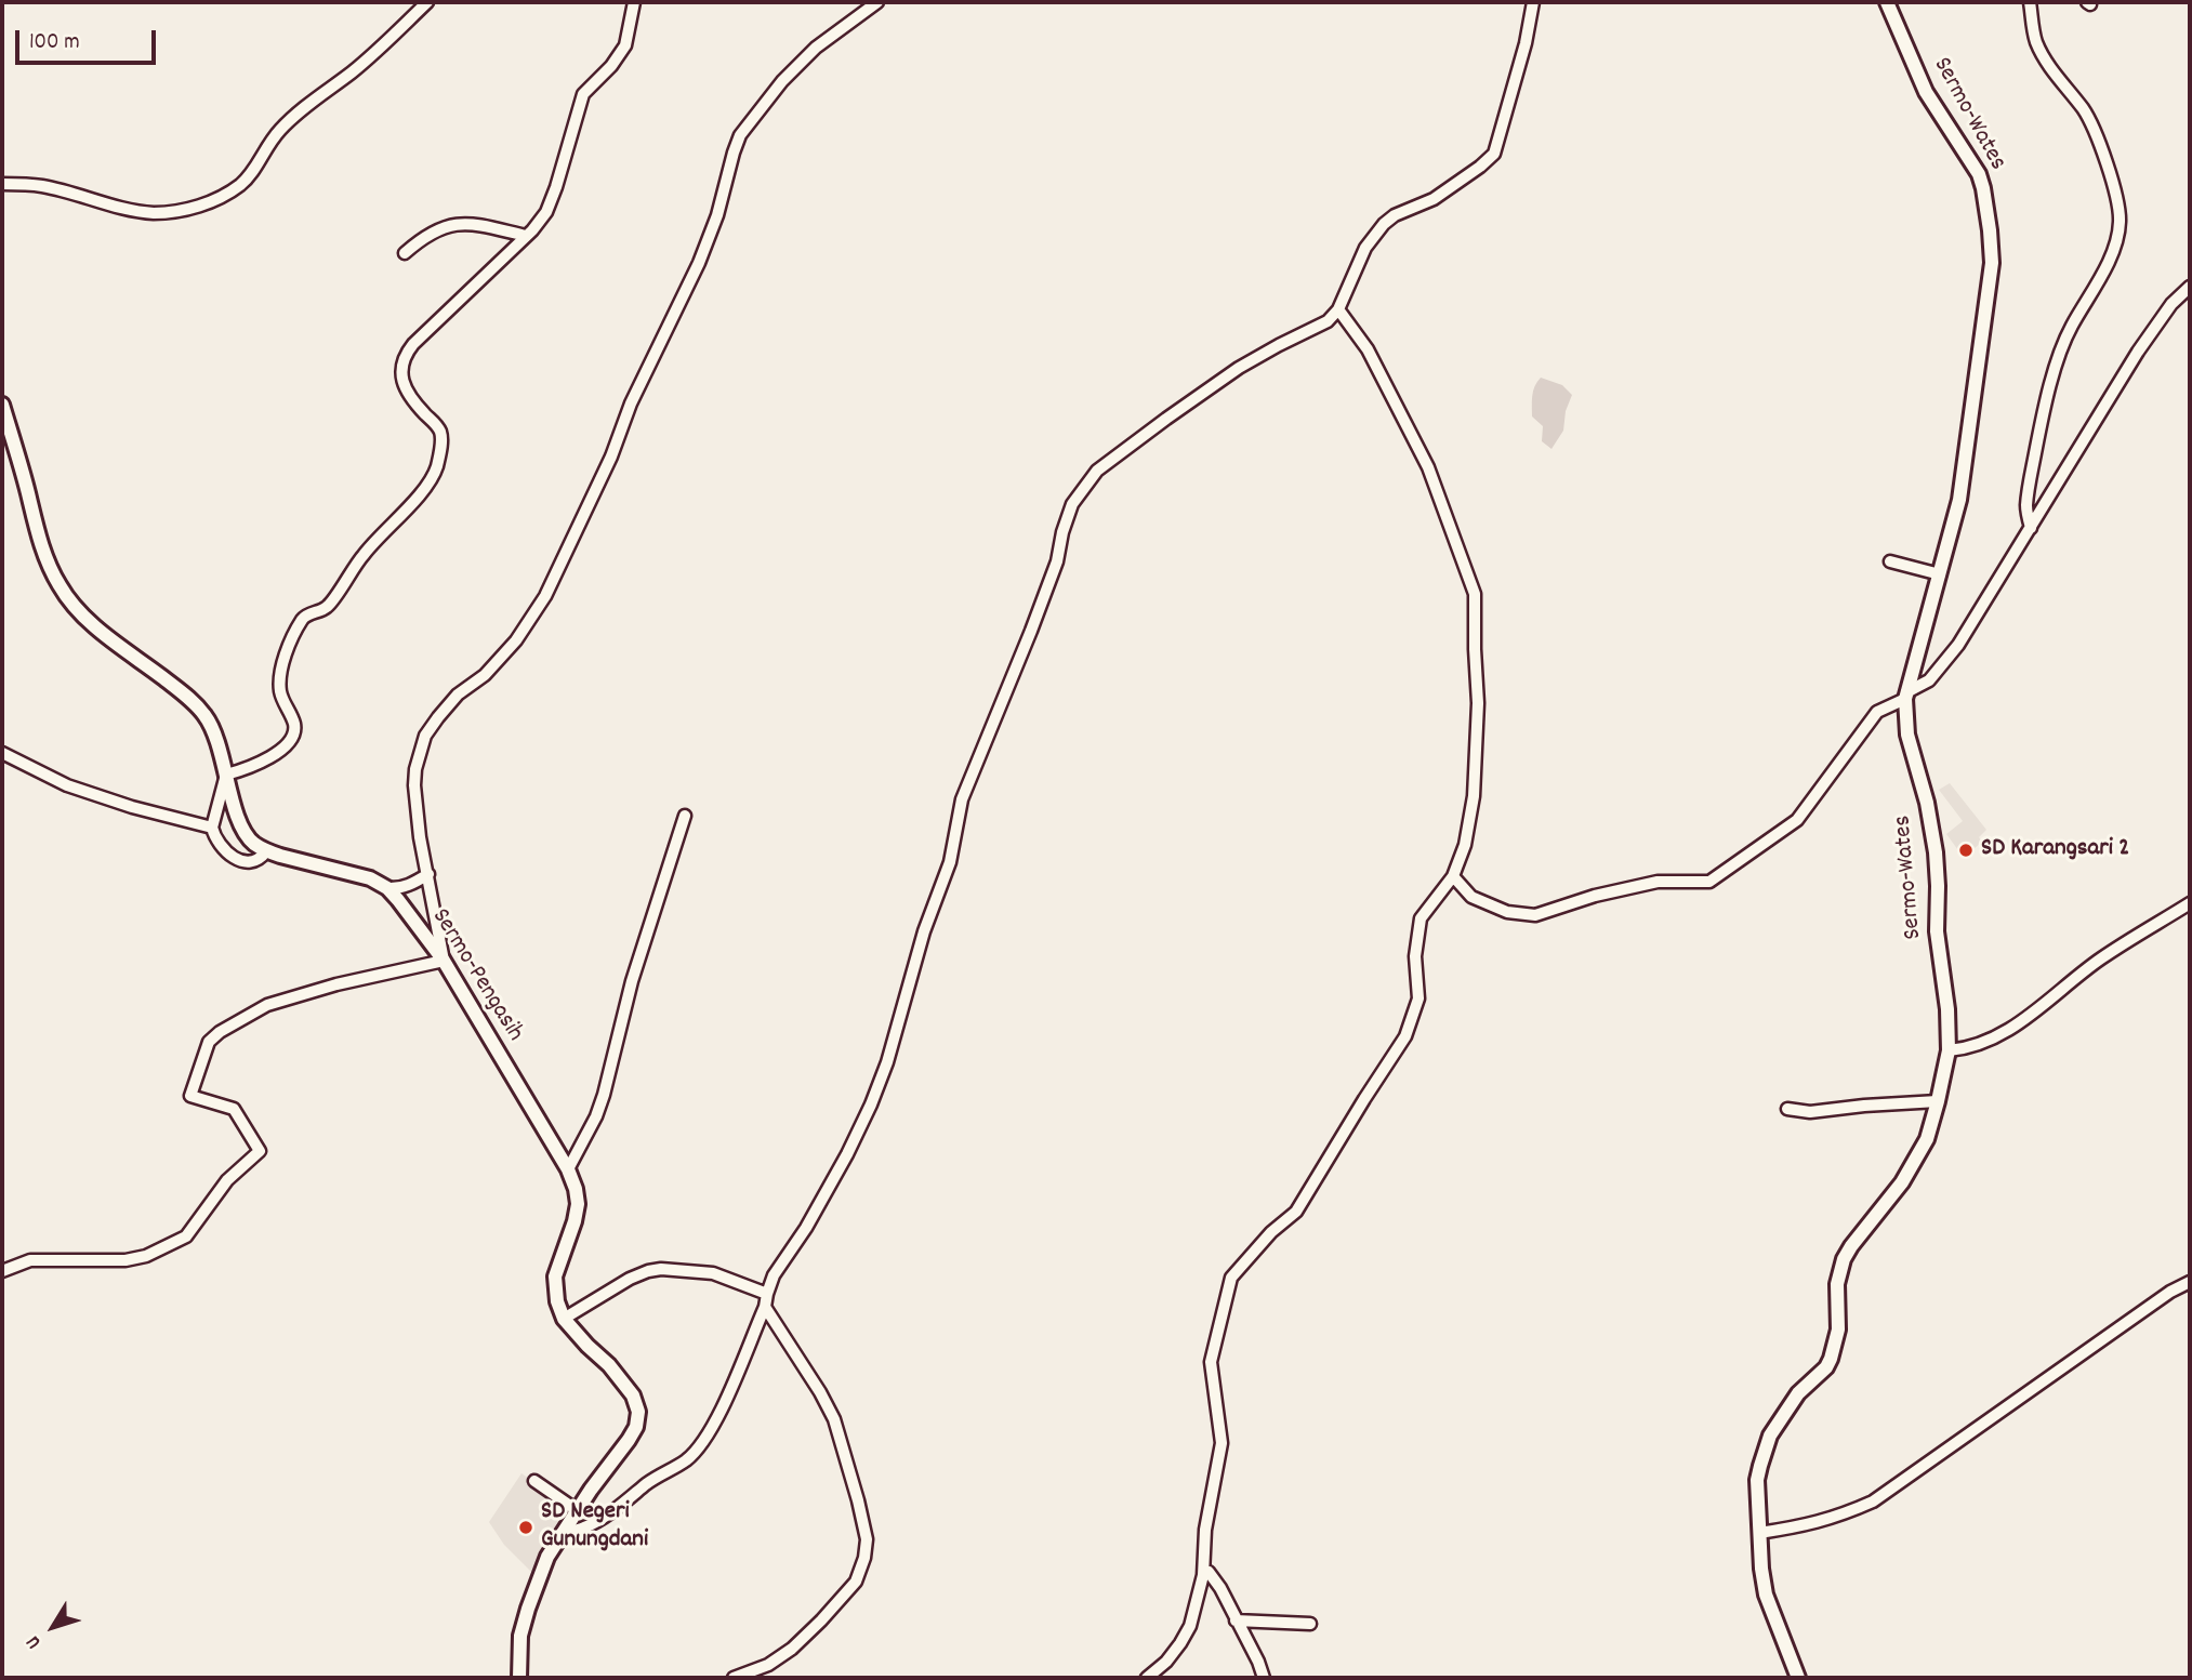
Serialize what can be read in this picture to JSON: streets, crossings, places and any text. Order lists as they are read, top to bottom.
{
  "streets": {
    "main road": ["Sermo-Wates", "Sermo-Pengasih"]
  },
  "places": ["SD Karangsari 2", "SD Negeri Gunungdani"],
  "scale_bar": "100 m",
  "north": "bottom left"
}
